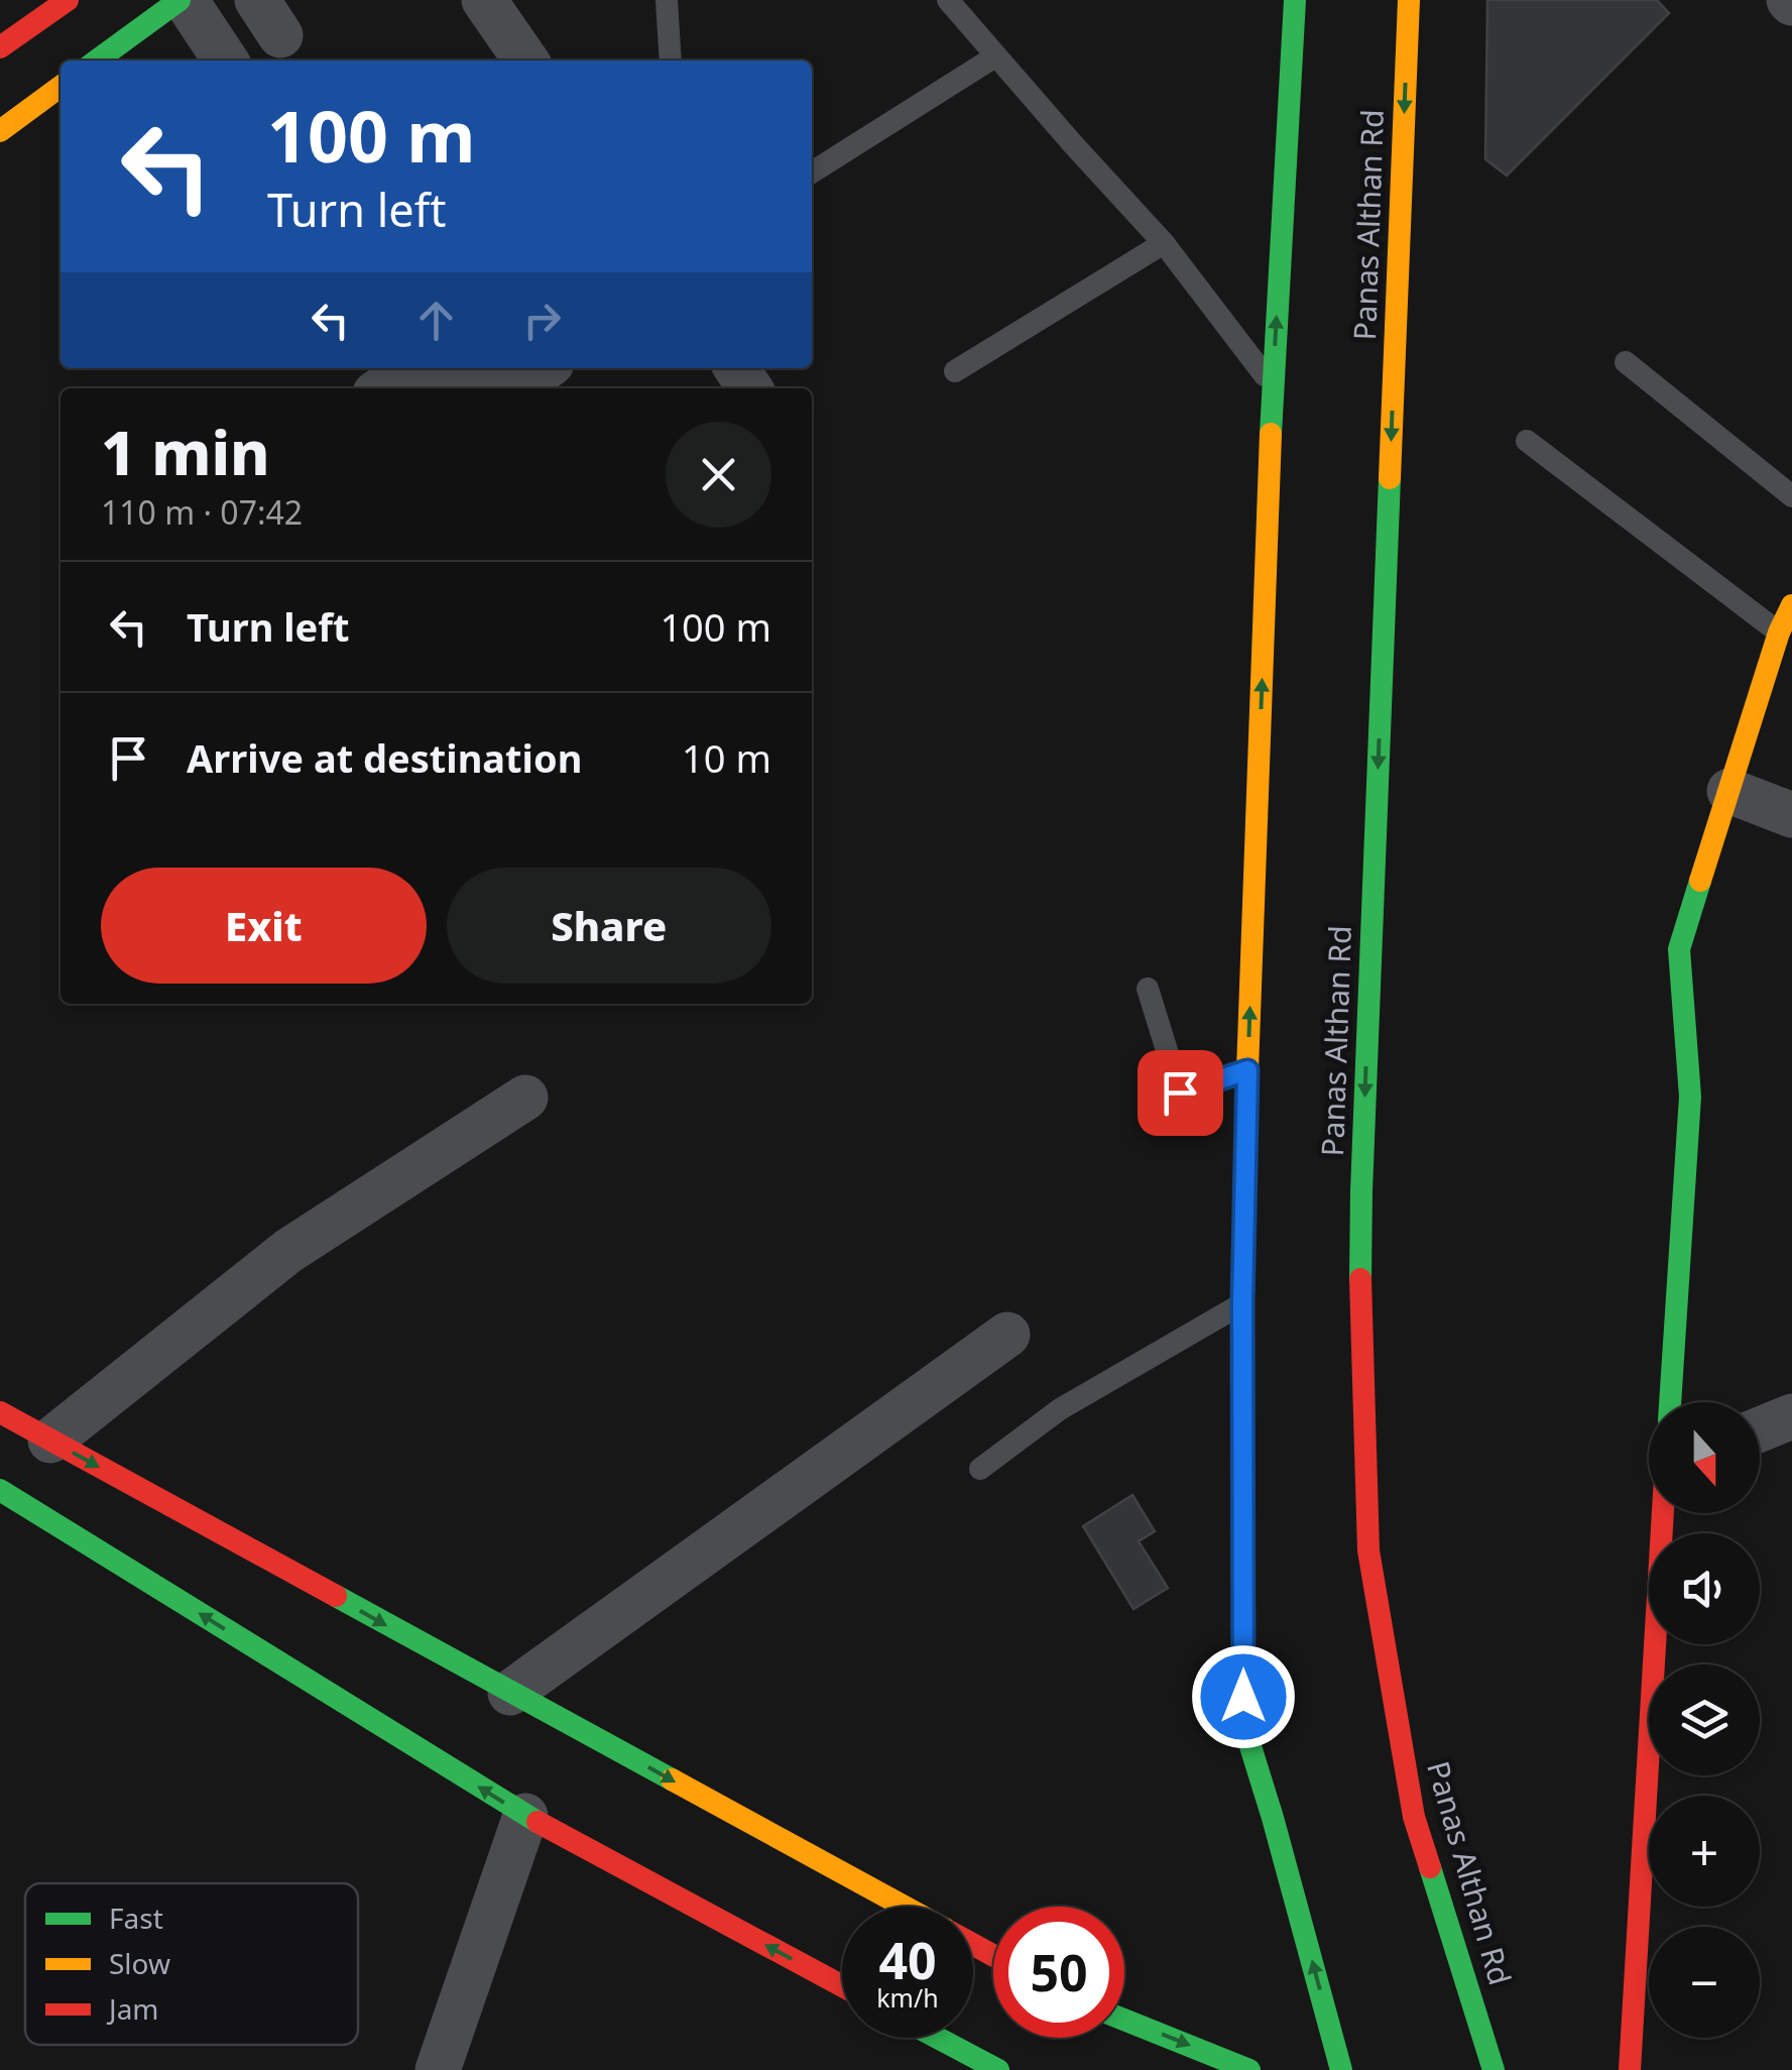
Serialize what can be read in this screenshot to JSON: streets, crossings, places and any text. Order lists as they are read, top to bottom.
{
  "streets": {
    "main road": ["Panas Althan Rd"]
  },
  "legend": ["Fast", "Slow", "Jam"],
  "north": "bottom",
  "page": {
    "turn": ["100 m", "Turn left"],
    "heading": ["1 min", "110 m · 07:42"],
    "list": [
      {
        "name": "Turn left",
        "value": "100 m"
      },
      {
        "name": "Arrive at destination",
        "value": "10 m"
      }
    ],
    "buttons": ["Exit", "Share"],
    "map_buttons": ["+", "−"],
    "speed": "40 km/h",
    "limit": "50"
  }
}
